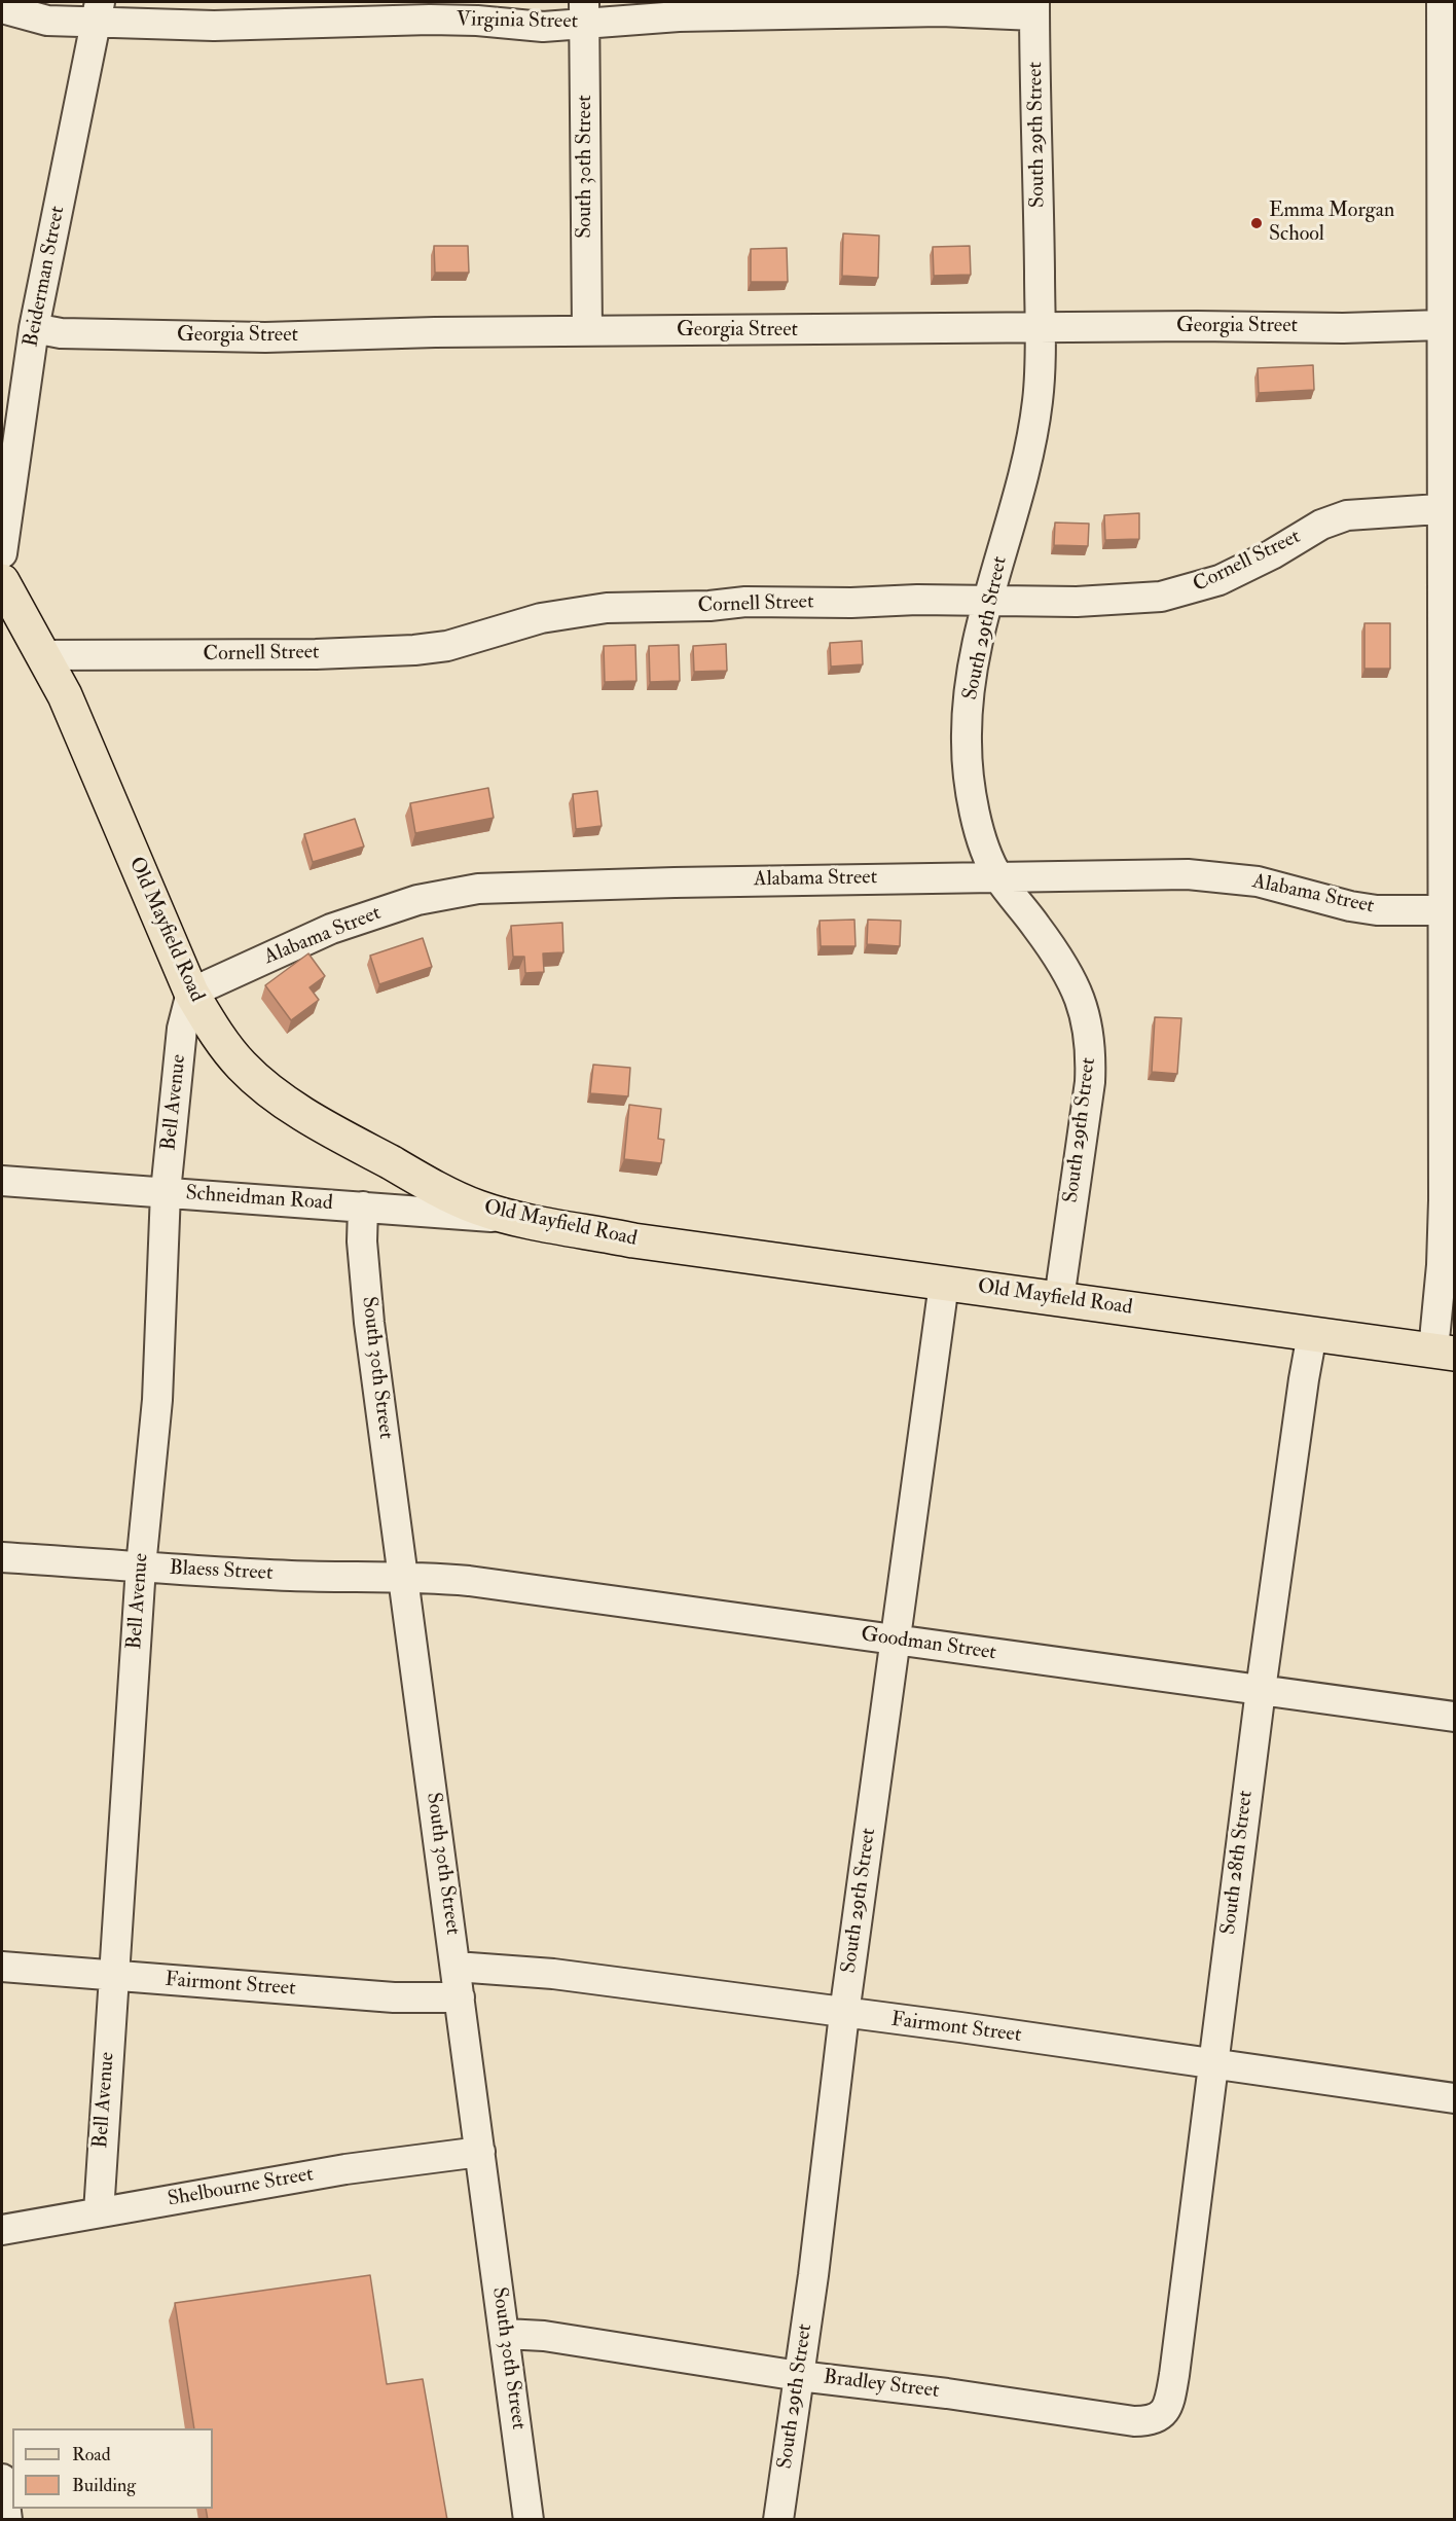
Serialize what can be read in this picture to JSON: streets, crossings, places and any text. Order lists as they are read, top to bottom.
{
  "streets": {
    "main road": ["Old Mayfield Road"],
    "street": [
      "Virginia Street",
      "South 29th Street",
      "South 30th Street",
      "Beiderman Street",
      "Georgia Street",
      "Cornell Street",
      "Alabama Street",
      "Bell Avenue",
      "Schneidman Road",
      "Blaess Street",
      "Goodman Street",
      "South 28th Street",
      "Fairmont Street",
      "Shelbourne Street",
      "Bradley Street"
    ]
  },
  "crossings": [
    ["Virginia Street", "South 29th Street"],
    ["Virginia Street", "South 30th Street"],
    ["Virginia Street", "Beiderman Street"],
    ["South 29th Street", "Georgia Street"],
    ["South 29th Street", "Cornell Street"],
    ["South 29th Street", "Alabama Street"],
    ["South 29th Street", "Old Mayfield Road"],
    ["South 29th Street", "Goodman Street"],
    ["South 29th Street", "Fairmont Street"],
    ["South 29th Street", "Bradley Street"],
    ["South 30th Street", "Georgia Street"],
    ["South 30th Street", "Schneidman Road"],
    ["South 30th Street", "Blaess Street"],
    ["South 30th Street", "Goodman Street"],
    ["South 30th Street", "Fairmont Street"],
    ["South 30th Street", "Shelbourne Street"],
    ["South 30th Street", "Bradley Street"],
    ["Beiderman Street", "Georgia Street"],
    ["Cornell Street", "Old Mayfield Road"],
    ["Alabama Street", "Old Mayfield Road"],
    ["Alabama Street", "Bell Avenue"],
    ["Old Mayfield Road", "Bell Avenue"],
    ["Old Mayfield Road", "Schneidman Road"],
    ["Old Mayfield Road", "South 28th Street"],
    ["Bell Avenue", "Schneidman Road"],
    ["Bell Avenue", "Blaess Street"],
    ["Bell Avenue", "Fairmont Street"],
    ["Bell Avenue", "Shelbourne Street"],
    ["Blaess Street", "Goodman Street"],
    ["Goodman Street", "South 28th Street"],
    ["South 28th Street", "Fairmont Street"],
    ["South 28th Street", "Bradley Street"]
  ],
  "places": ["Emma Morgan School"],
  "legend": ["Road", "Building"]
}
